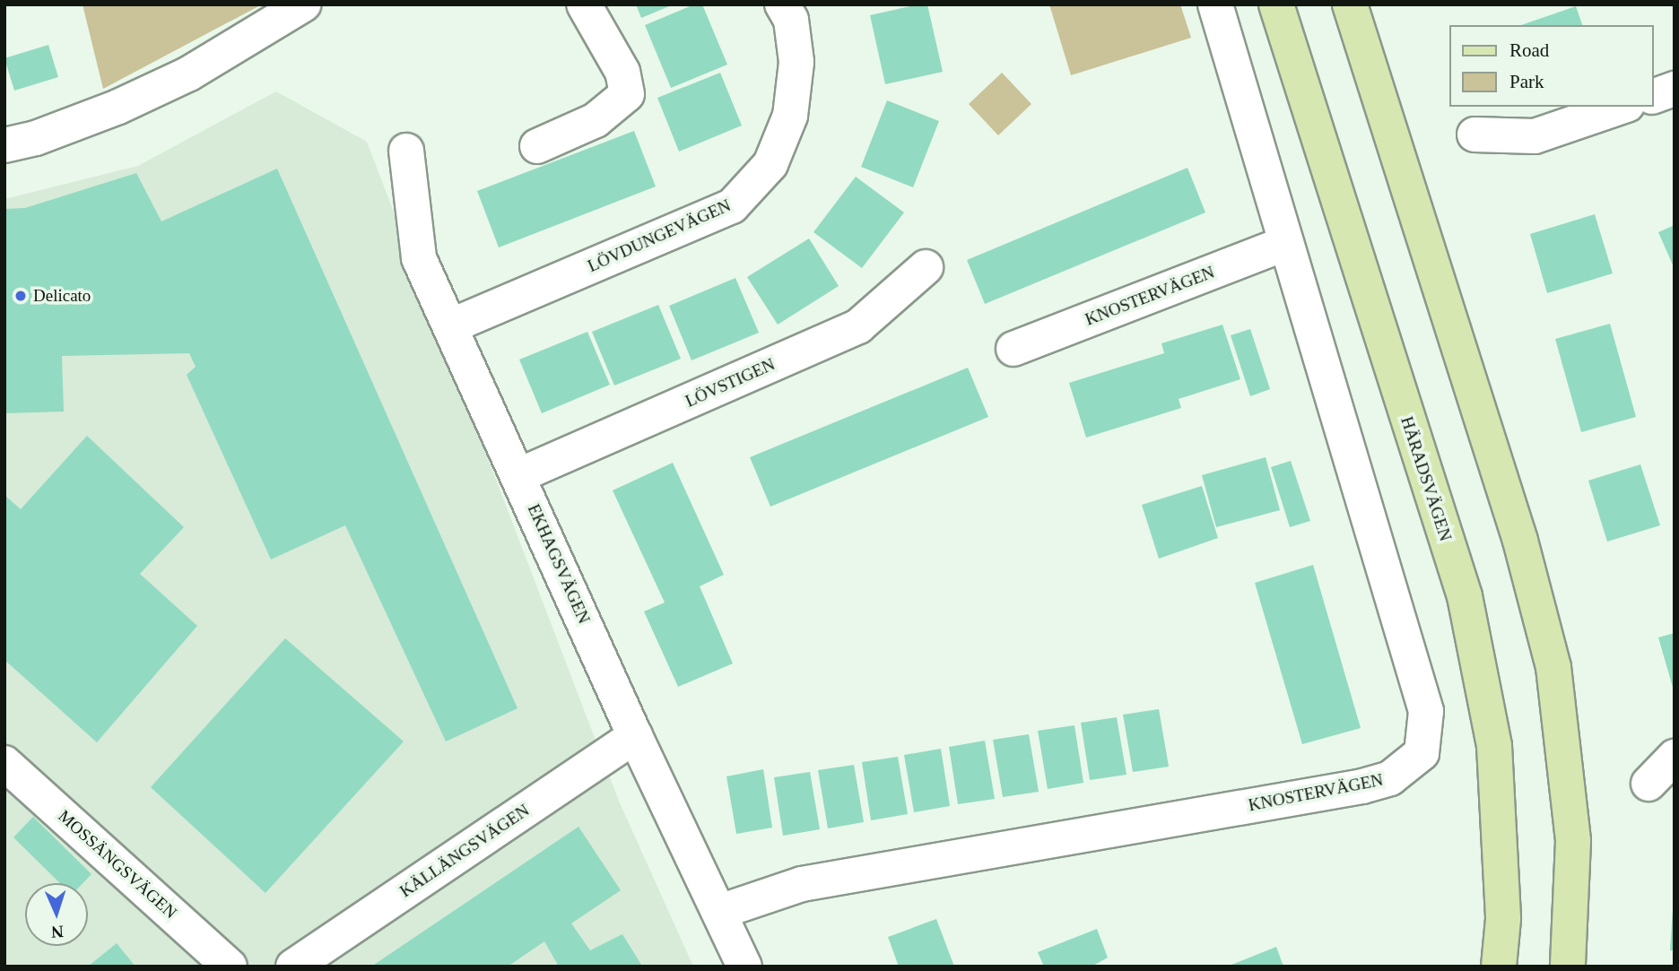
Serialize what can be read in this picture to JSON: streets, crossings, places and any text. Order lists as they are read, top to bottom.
{
  "streets": {
    "main road": ["HÄRADSVÄGEN"],
    "street": [
      "LÖVDUNGEVÄGEN",
      "KNOSTERVÄGEN",
      "LÖVSTIGEN",
      "EKHAGSVÄGEN",
      "KÄLLÄNGSVÄGEN",
      "MOSSÄNGSVÄGEN"
    ]
  },
  "crossings": [
    ["LÖVDUNGEVÄGEN", "EKHAGSVÄGEN"],
    ["KNOSTERVÄGEN", "EKHAGSVÄGEN"],
    ["LÖVSTIGEN", "EKHAGSVÄGEN"],
    ["EKHAGSVÄGEN", "KÄLLÄNGSVÄGEN"]
  ],
  "places": ["Delicato"],
  "legend": ["Road", "Park"],
  "north": "bottom"
}
